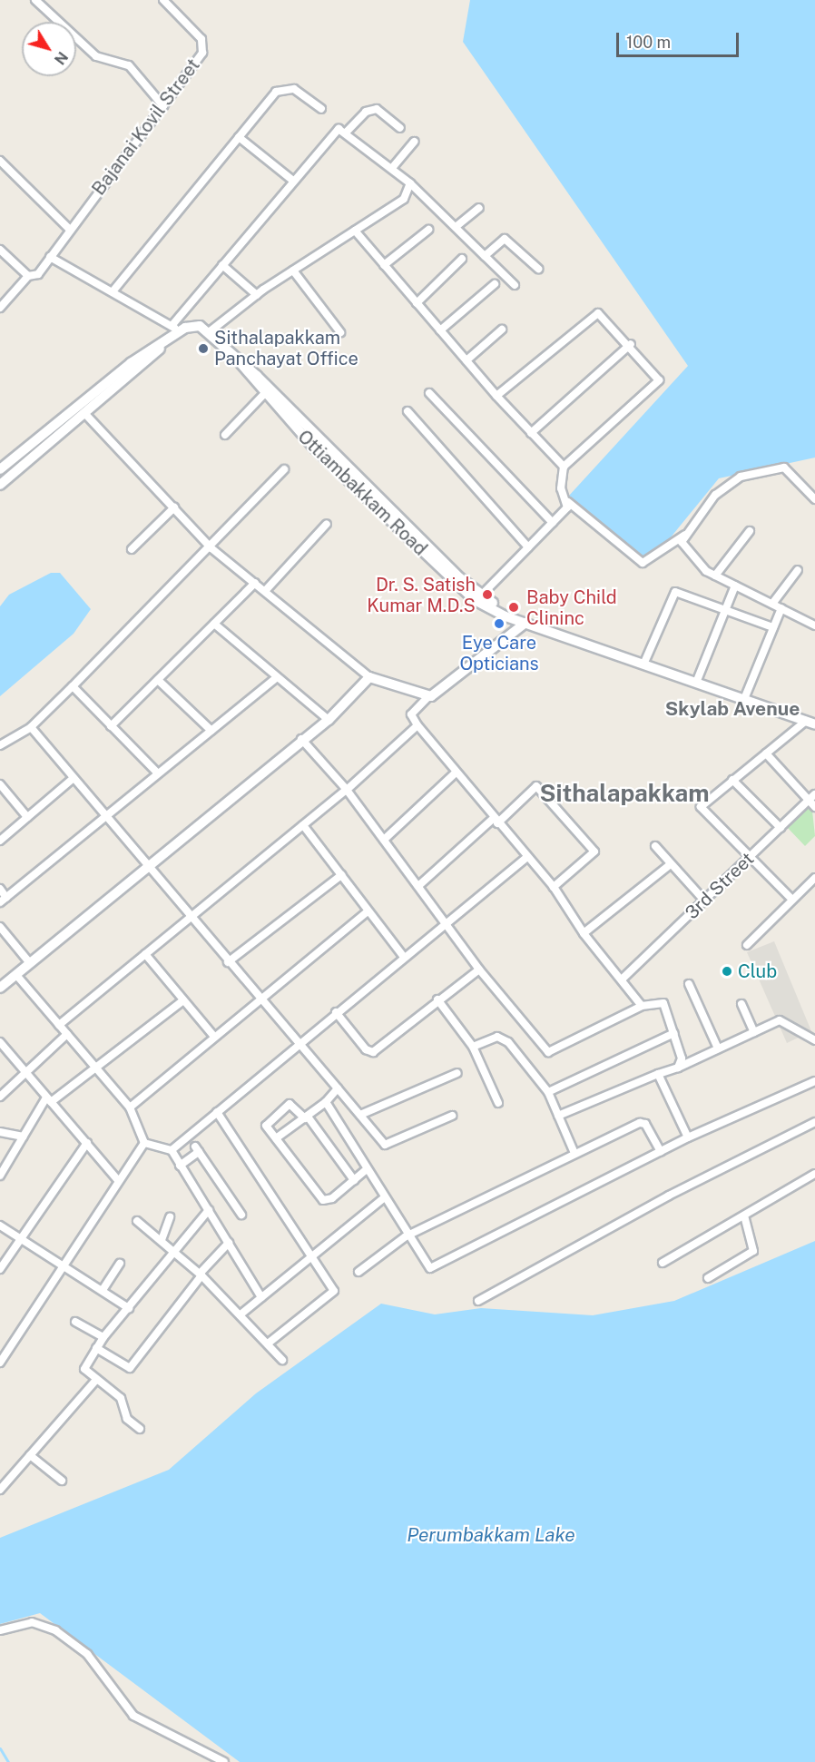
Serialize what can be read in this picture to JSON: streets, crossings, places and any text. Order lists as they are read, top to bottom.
{
  "streets": {
    "street": ["Bajanai Kovil Street", "Ottiambakkam Road", "3rd Street"]
  },
  "districts": ["Skylab Avenue", "Sithalapakkam"],
  "water": ["Perumbakkam Lake"],
  "places": [
    "Sithalapakkam Panchayat Office",
    "Dr. S. Satish Kumar M.D.S",
    "Baby Child Clininc",
    "Eye Care Opticians",
    "Club"
  ],
  "scale_bar": "100 m",
  "north": "bottom right"
}
